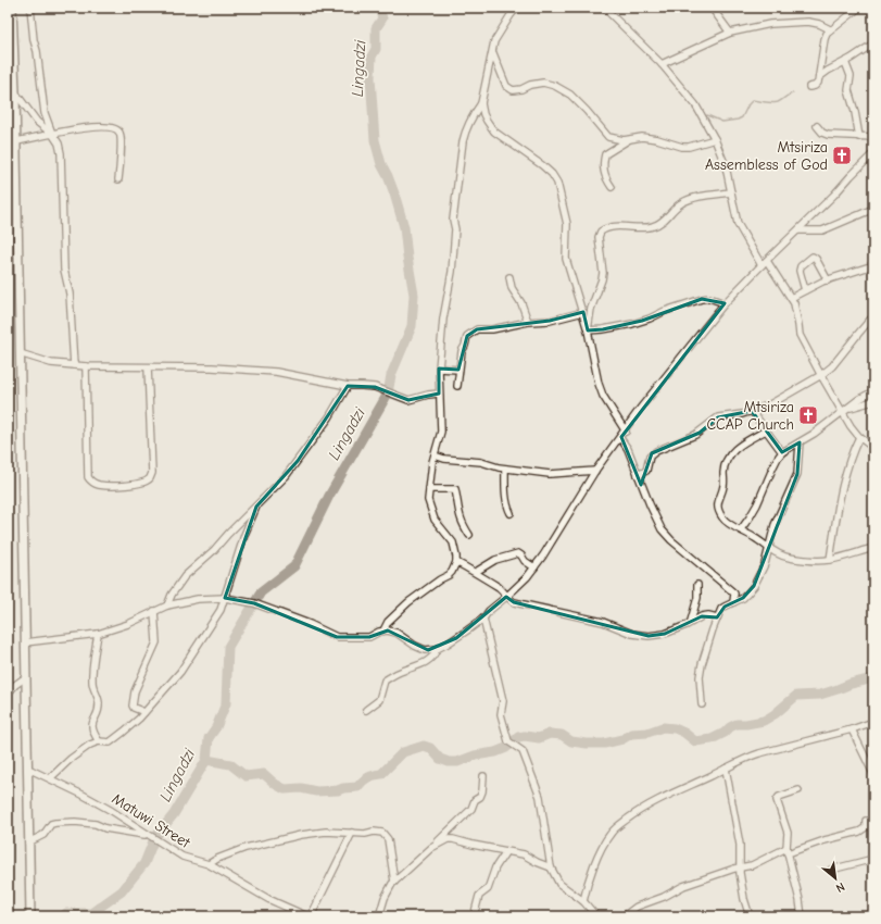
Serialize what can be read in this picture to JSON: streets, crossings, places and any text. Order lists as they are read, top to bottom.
{
  "streets": {
    "street": ["Matuwi Street"]
  },
  "water": ["Lingadzi"],
  "places": {
    "church": ["Mtsiriza Assembless of God", "Mtsiriza CCAP Church"]
  },
  "north": "bottom right"
}
